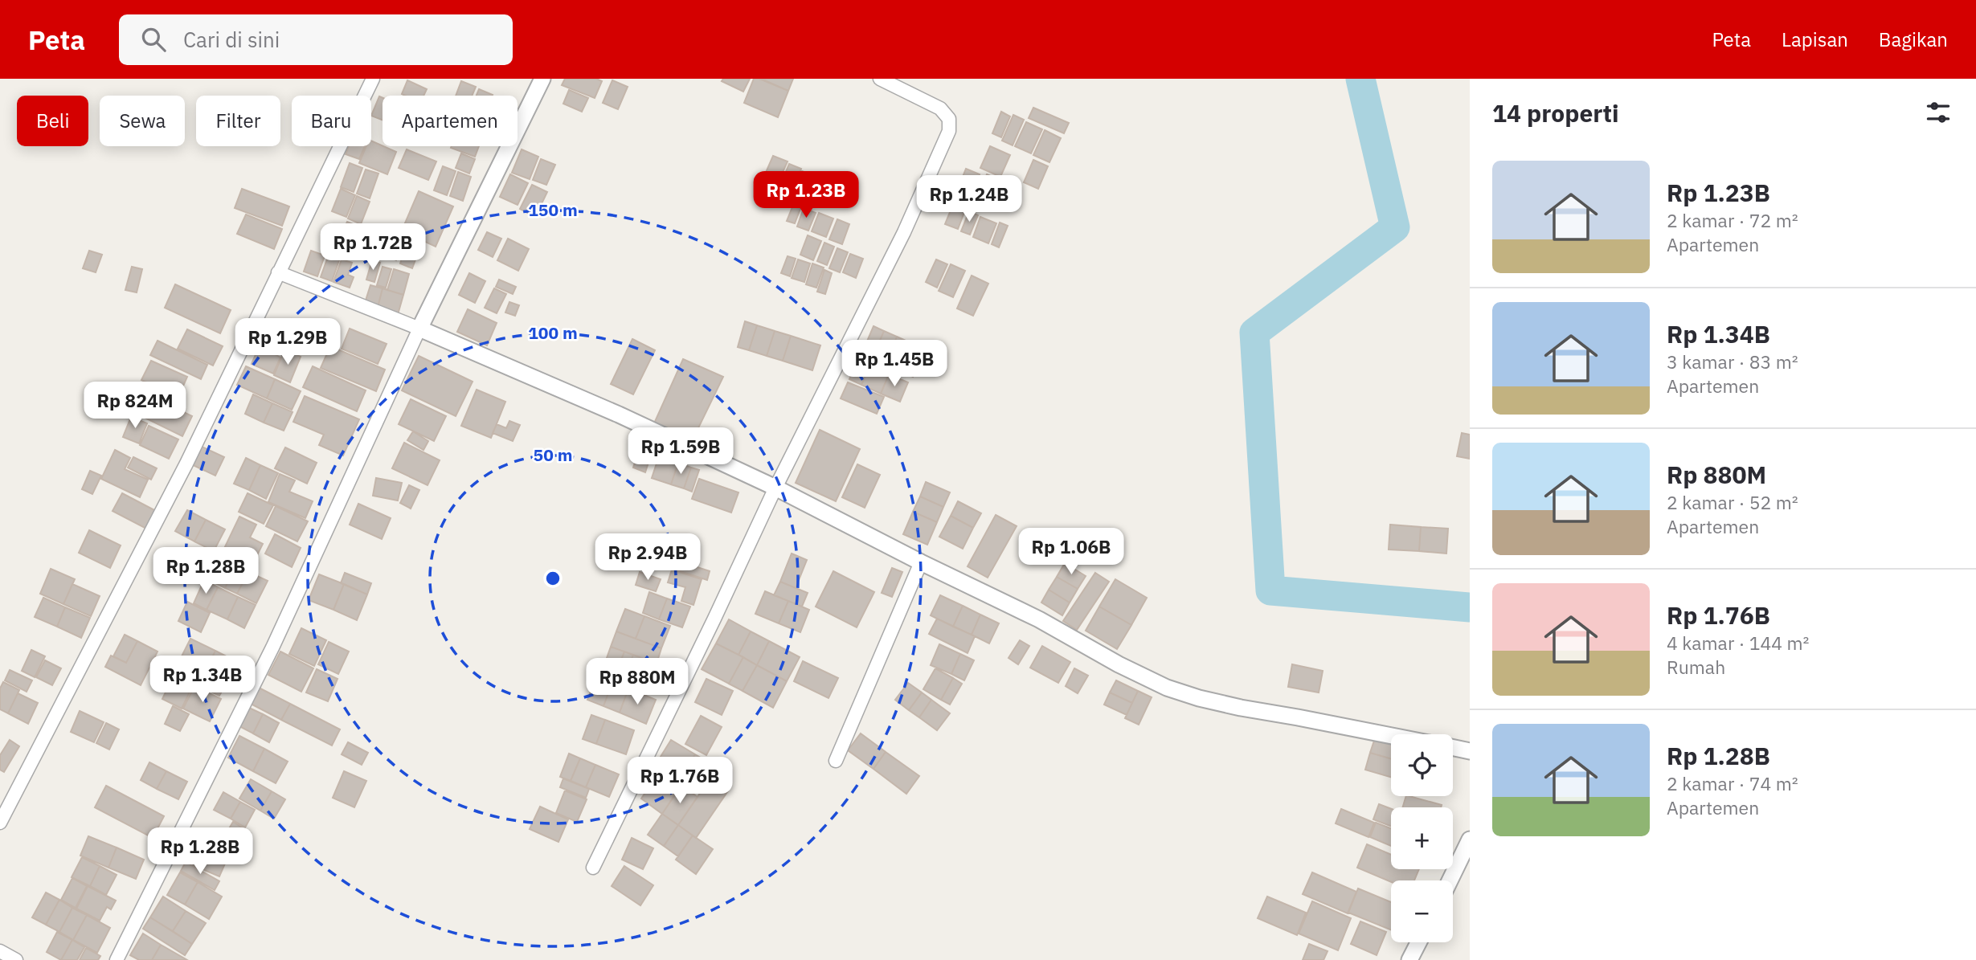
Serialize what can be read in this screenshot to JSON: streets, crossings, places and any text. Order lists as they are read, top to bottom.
{
  "page": {
    "header": "Peta",
    "search": "Cari di sini",
    "nav": ["Peta", "Lapisan", "Bagikan"],
    "heading": "14 properti",
    "chip": [
      "Beli",
      "Sewa",
      "Filter",
      "Baru",
      "Apartemen"
    ],
    "list": [
      {
        "name": "Rp 1.23B",
        "note": "2 kamar · 72 m² · Apartemen"
      },
      {
        "name": "Rp 1.34B",
        "note": "3 kamar · 83 m² · Apartemen"
      },
      {
        "name": "Rp 880M",
        "note": "2 kamar · 52 m² · Apartemen"
      },
      {
        "name": "Rp 1.76B",
        "note": "4 kamar · 144 m² · Rumah"
      },
      {
        "name": "Rp 1.28B",
        "note": "2 kamar · 74 m² · Apartemen"
      }
    ],
    "price": [
      "Rp 1.23B",
      "Rp 1.24B",
      "Rp 1.72B",
      "Rp 1.29B",
      "Rp 1.45B",
      "Rp 824M",
      "Rp 1.59B",
      "Rp 1.06B",
      "Rp 2.94B",
      "Rp 1.28B",
      "Rp 1.34B",
      "Rp 880M",
      "Rp 1.76B",
      "Rp 1.28B"
    ],
    "map_buttons": ["+", "−"]
  },
  "rings": ["150 m", "100 m", "50 m"]
}
